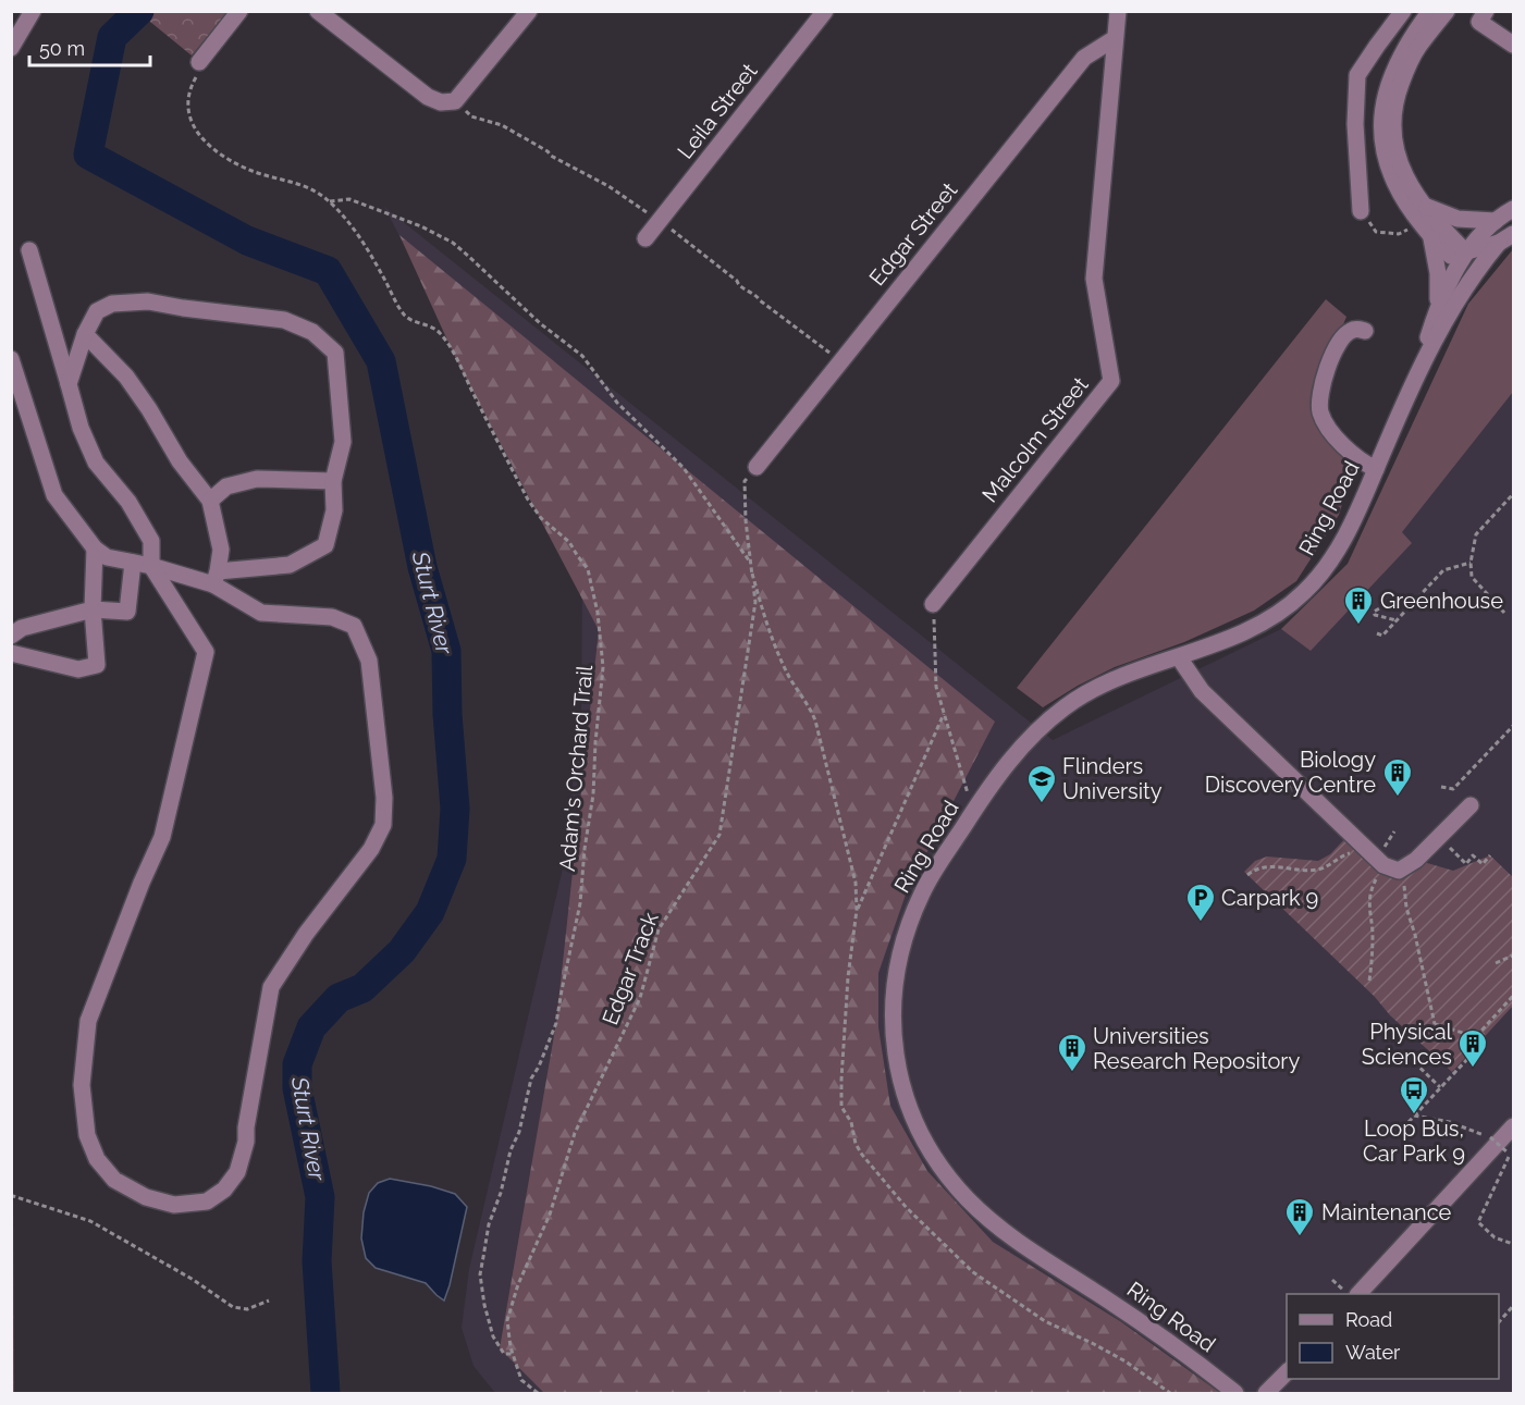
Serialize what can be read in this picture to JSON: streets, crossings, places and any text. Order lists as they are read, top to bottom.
{
  "streets": {
    "street": [
      "Leila Street",
      "Edgar Street",
      "Malcolm Street",
      "Ring Road"
    ],
    "path": ["Adam's Orchard Trail", "Edgar Track"]
  },
  "crossings": [
    ["Edgar Street", "Malcolm Street"],
    ["Edgar Street", "Edgar Track"],
    ["Adam's Orchard Trail", "Edgar Track"]
  ],
  "water": ["Sturt River"],
  "places": {
    "building": [
      "Greenhouse",
      "Biology Discovery Centre",
      "Physical Sciences",
      "Universities Research Repository",
      "Maintenance"
    ],
    "school or university": ["Flinders University"],
    "parking": ["Carpark 9"],
    "bus stop": ["Loop Bus, Car Park 9"]
  },
  "legend": ["Road", "Water"],
  "scale_bar": "50 m"
}
